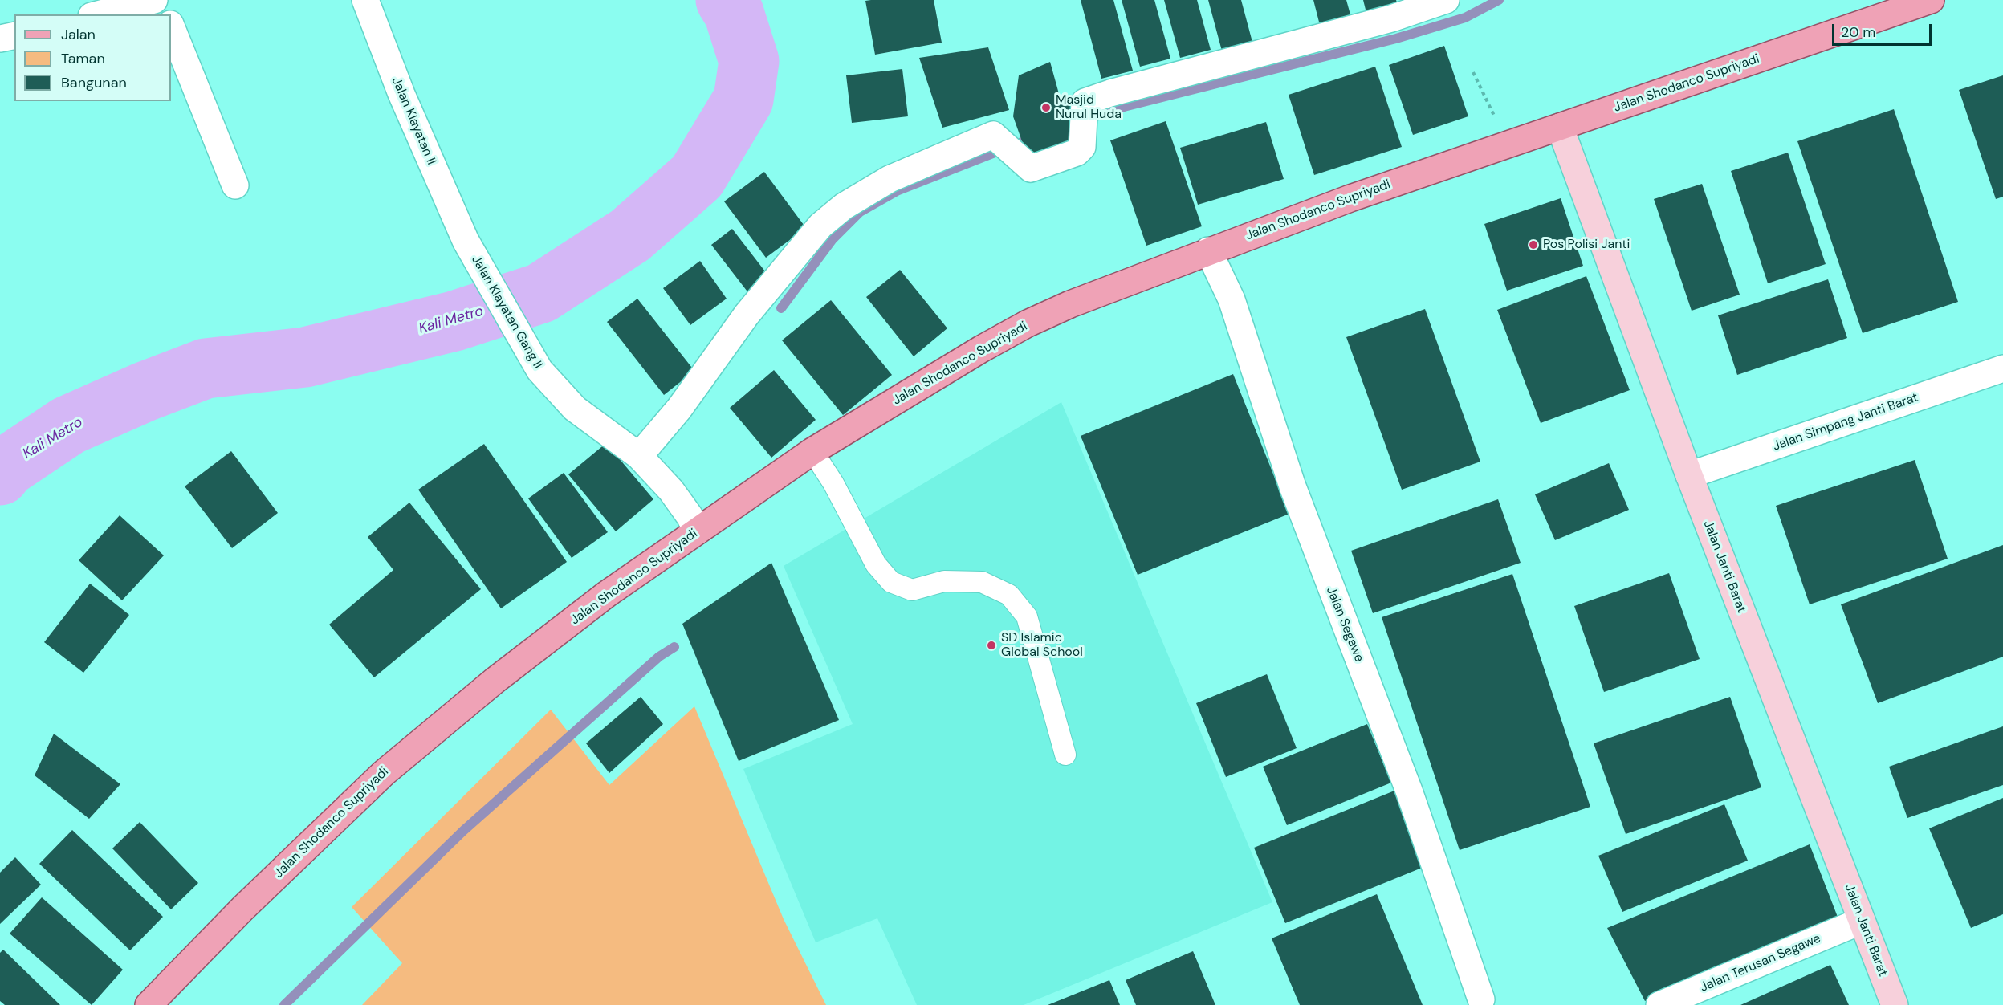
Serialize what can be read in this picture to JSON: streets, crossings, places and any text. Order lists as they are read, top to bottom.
{
  "streets": {
    "main road": ["Jalan Shodanco Supriyadi"],
    "street": [
      "Jalan Klayatan II",
      "Jalan Klayatan Gang II",
      "Jalan Simpang Janti Barat",
      "Jalan Janti Barat",
      "Jalan Segawe",
      "Jalan Terusan Segawe"
    ]
  },
  "crossings": [
    ["Jalan Shodanco Supriyadi", "Jalan Janti Barat"],
    ["Jalan Shodanco Supriyadi", "Jalan Segawe"],
    ["Jalan Klayatan II", "Jalan Klayatan Gang II"],
    ["Jalan Simpang Janti Barat", "Jalan Janti Barat"],
    ["Jalan Janti Barat", "Jalan Terusan Segawe"]
  ],
  "water": ["Kali Metro"],
  "places": ["Masjid Nurul Huda", "Pos Polisi Janti", "SD Islamic Global School"],
  "legend": ["Jalan", "Taman", "Bangunan"],
  "scale_bar": "20 m"
}
